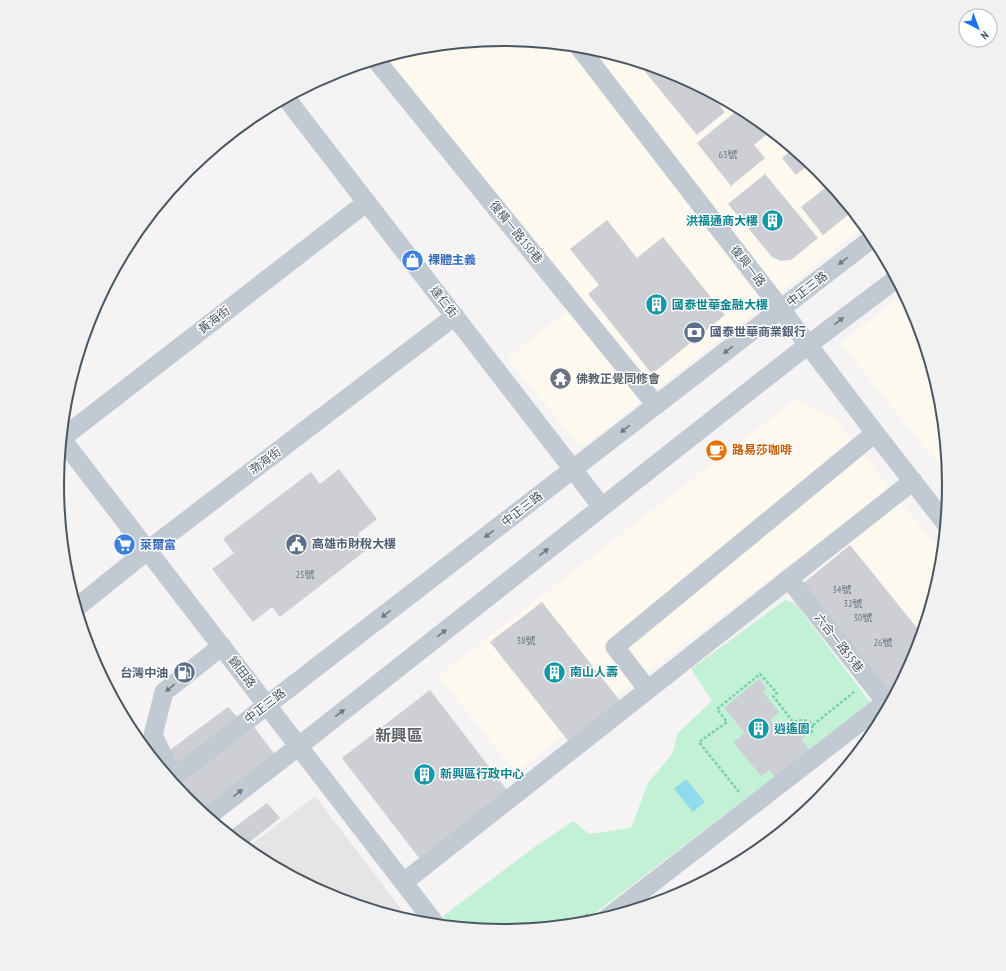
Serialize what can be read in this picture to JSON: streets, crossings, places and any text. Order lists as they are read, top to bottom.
{
  "streets": {
    "street": [
      "復橫一路150巷",
      "復興一路",
      "中正三路",
      "達仁街",
      "黃海街",
      "渤海街",
      "六合一路55巷",
      "錦田路"
    ]
  },
  "crossings": [
    ["復橫一路150巷", "中正三路"],
    ["復興一路", "中正三路"],
    ["中正三路", "達仁街"],
    ["中正三路", "錦田路"],
    ["達仁街", "黃海街"],
    ["達仁街", "渤海街"],
    ["渤海街", "錦田路"]
  ],
  "districts": ["新興區"],
  "places": {
    "building": [
      "洪福通商大樓",
      "國泰世華金融大樓",
      "南山人壽",
      "逍遙園",
      "新興區行政中心"
    ],
    "shop": ["裸體主義"],
    "bank": ["國泰世華商業銀行"],
    "temple": ["佛教正覺同修會"],
    "cafe": ["路易莎咖啡"],
    "public building": ["高雄市財稅大樓"],
    "supermarket": ["萊爾富"],
    "fuel station": ["台灣中油"]
  },
  "house_numbers": [
    "63號",
    "25號",
    "34號",
    "32號",
    "30號",
    "38號",
    "26號"
  ],
  "north": "bottom right"
}
